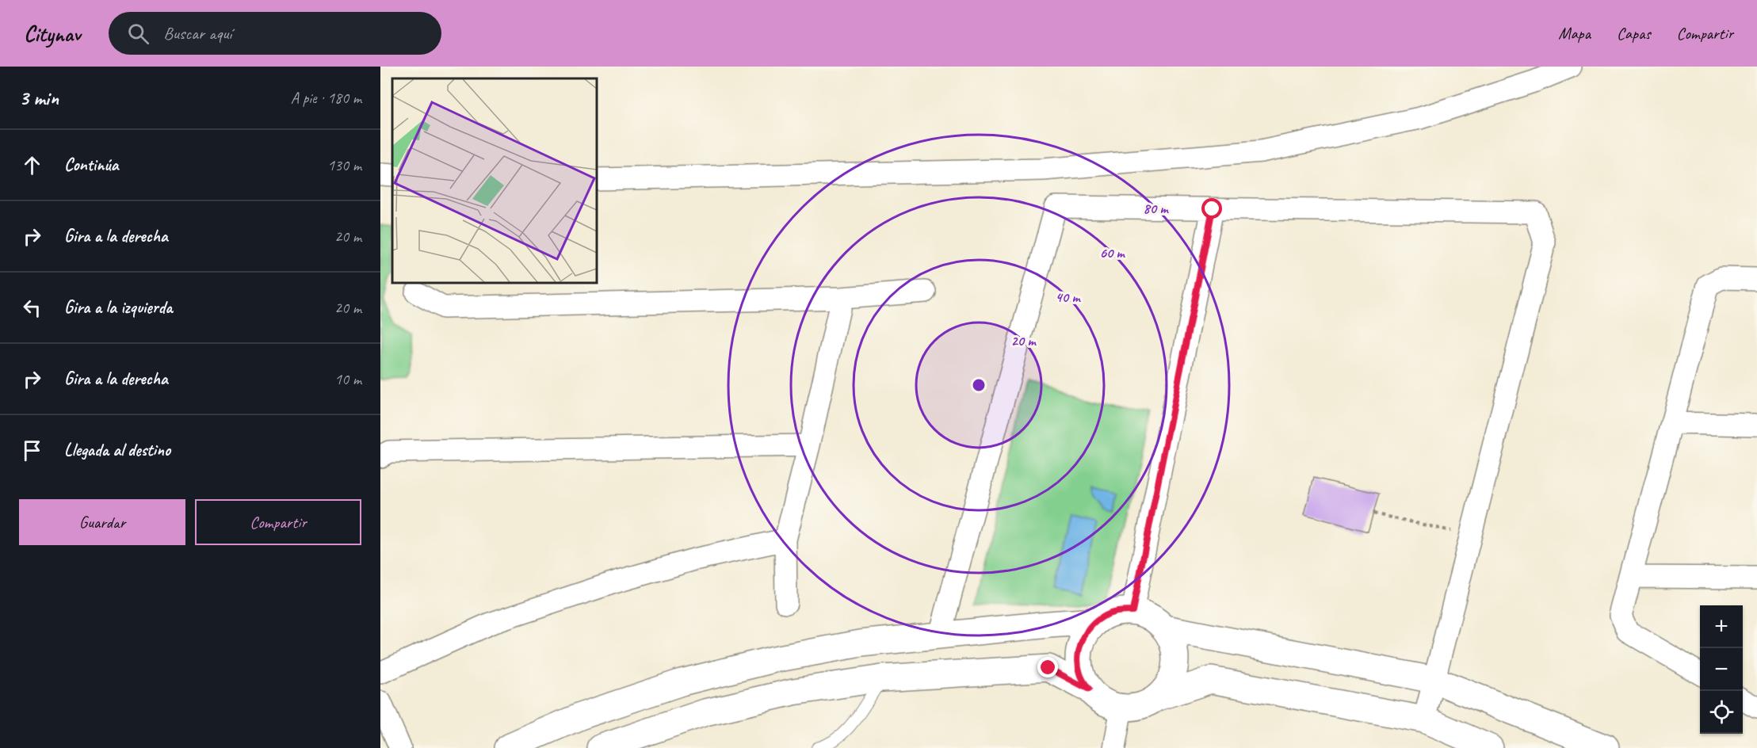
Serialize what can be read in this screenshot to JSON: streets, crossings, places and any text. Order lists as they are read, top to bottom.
{
  "page": {
    "header": "Citynav",
    "search": "Buscar aquí",
    "nav": ["Mapa", "Capas", "Compartir"],
    "heading": ["3 min", "A pie · 180 m"],
    "list": [
      ["Continúa", "130 m"],
      ["Gira a la derecha", "20 m"],
      ["Gira a la izquierda", "20 m"],
      ["Gira a la derecha", "10 m"],
      "Llegada al destino"
    ],
    "buttons": ["Guardar", "Compartir"],
    "map_buttons": ["+", "−"]
  },
  "rings": [
    "80 m",
    "60 m",
    "40 m",
    "20 m"
  ]
}
